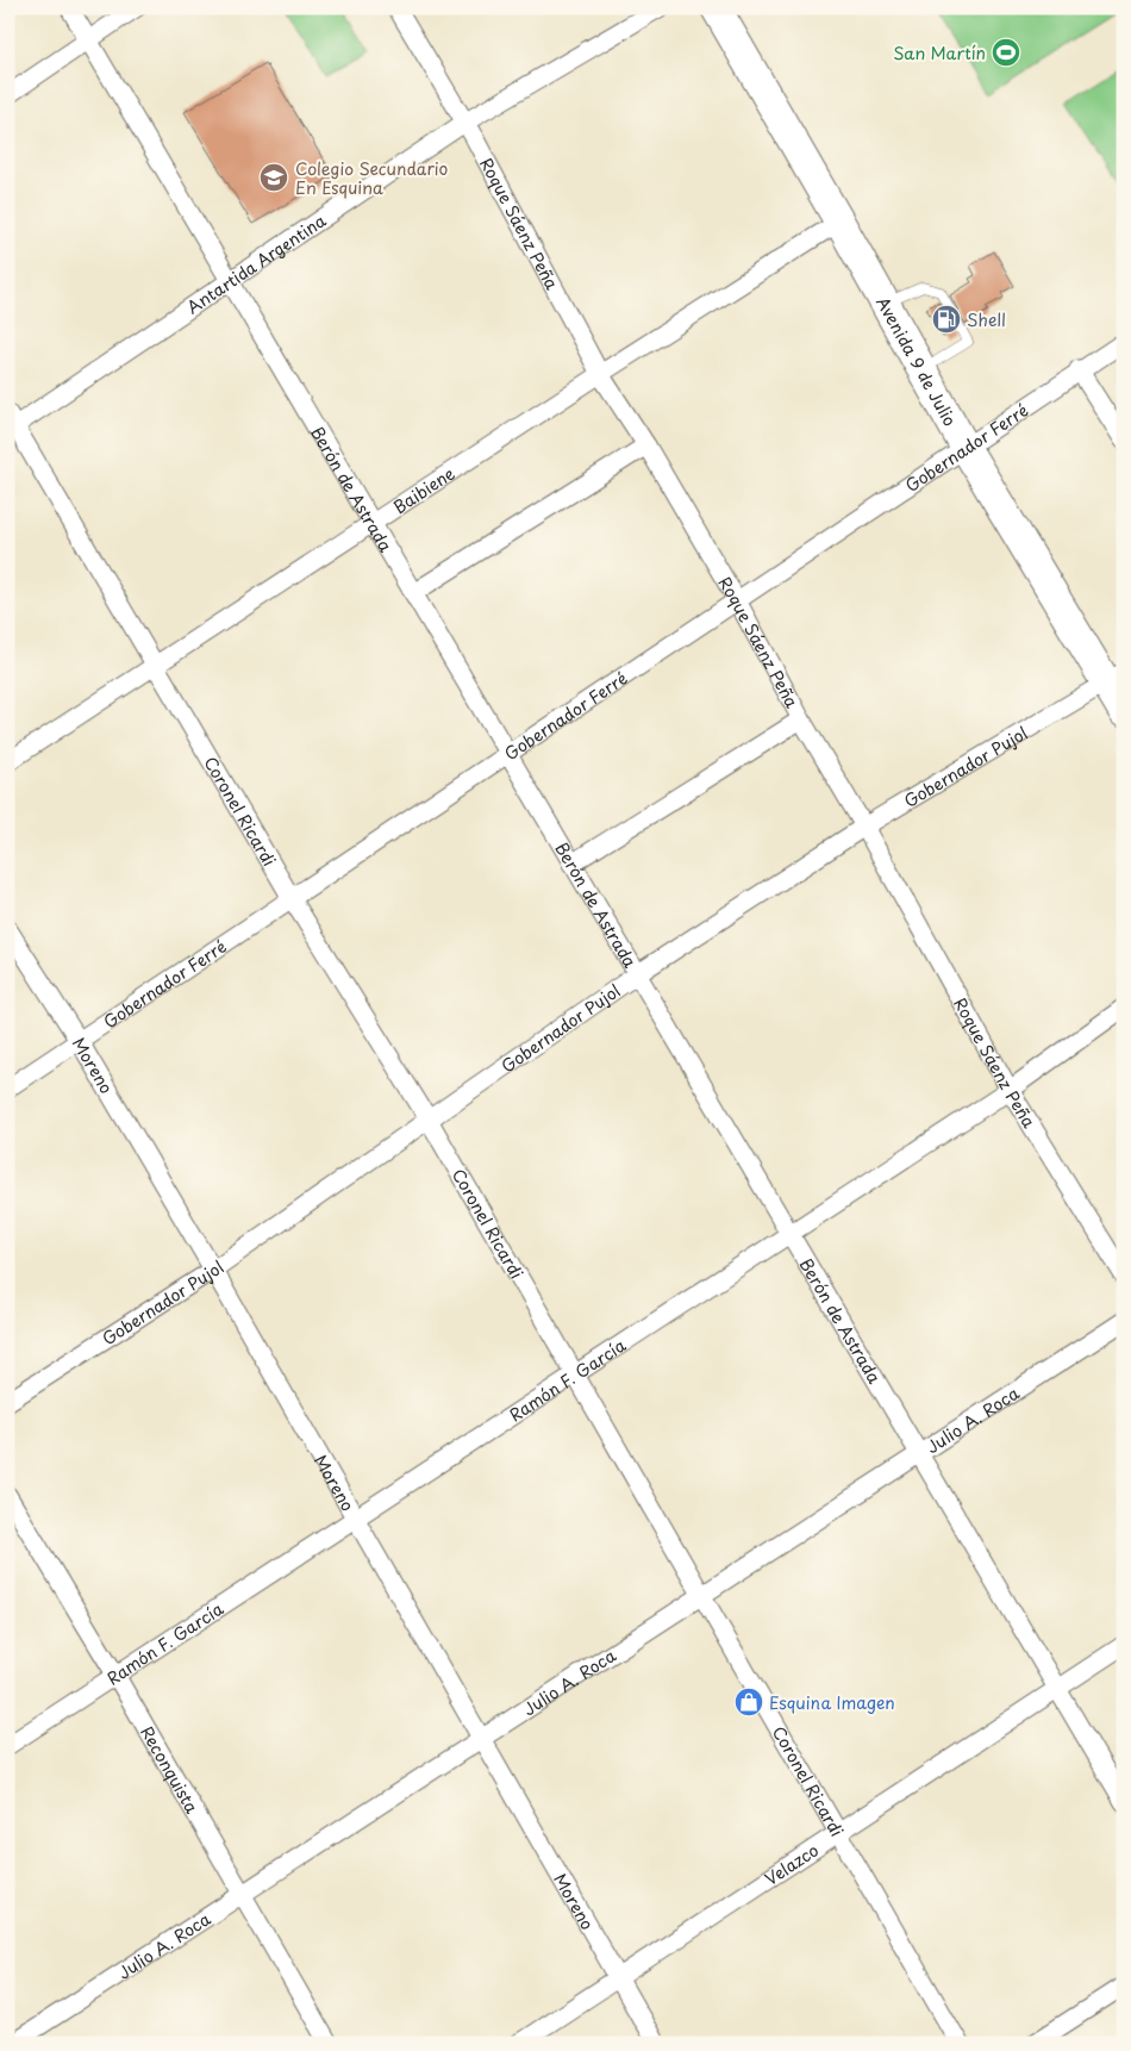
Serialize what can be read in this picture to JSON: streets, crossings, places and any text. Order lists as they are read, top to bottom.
{
  "streets": {
    "highway": ["Avenida 9 de Julio"],
    "street": [
      "Roque Sáenz Peña",
      "Antartida Argentina",
      "Gobernador Ferré",
      "Berón de Astrada",
      "Baibiene",
      "Gobernador Pujol",
      "Coronel Ricardi",
      "Moreno",
      "Ramón F. García",
      "Julio A. Roca",
      "Reconquista",
      "Velazco"
    ]
  },
  "crossings": [
    ["Roque Sáenz Peña", "Antartida Argentina"],
    ["Roque Sáenz Peña", "Gobernador Ferré"],
    ["Roque Sáenz Peña", "Baibiene"],
    ["Roque Sáenz Peña", "Gobernador Pujol"],
    ["Roque Sáenz Peña", "Ramón F. García"],
    ["Antartida Argentina", "Berón de Astrada"],
    ["Antartida Argentina", "Coronel Ricardi"],
    ["Avenida 9 de Julio", "Gobernador Ferré"],
    ["Avenida 9 de Julio", "Baibiene"],
    ["Avenida 9 de Julio", "Gobernador Pujol"],
    ["Gobernador Ferré", "Berón de Astrada"],
    ["Gobernador Ferré", "Coronel Ricardi"],
    ["Gobernador Ferré", "Moreno"],
    ["Berón de Astrada", "Baibiene"],
    ["Berón de Astrada", "Gobernador Pujol"],
    ["Berón de Astrada", "Ramón F. García"],
    ["Berón de Astrada", "Julio A. Roca"],
    ["Berón de Astrada", "Velazco"],
    ["Baibiene", "Coronel Ricardi"],
    ["Gobernador Pujol", "Coronel Ricardi"],
    ["Gobernador Pujol", "Moreno"],
    ["Coronel Ricardi", "Ramón F. García"],
    ["Coronel Ricardi", "Julio A. Roca"],
    ["Coronel Ricardi", "Velazco"],
    ["Moreno", "Ramón F. García"],
    ["Moreno", "Julio A. Roca"],
    ["Moreno", "Velazco"],
    ["Ramón F. García", "Reconquista"],
    ["Julio A. Roca", "Reconquista"]
  ],
  "places": {
    "sports": ["San Martín"],
    "school or university": ["Colegio Secundario En Esquina"],
    "fuel station": ["Shell"],
    "shop": ["Esquina Imagen"]
  }
}
